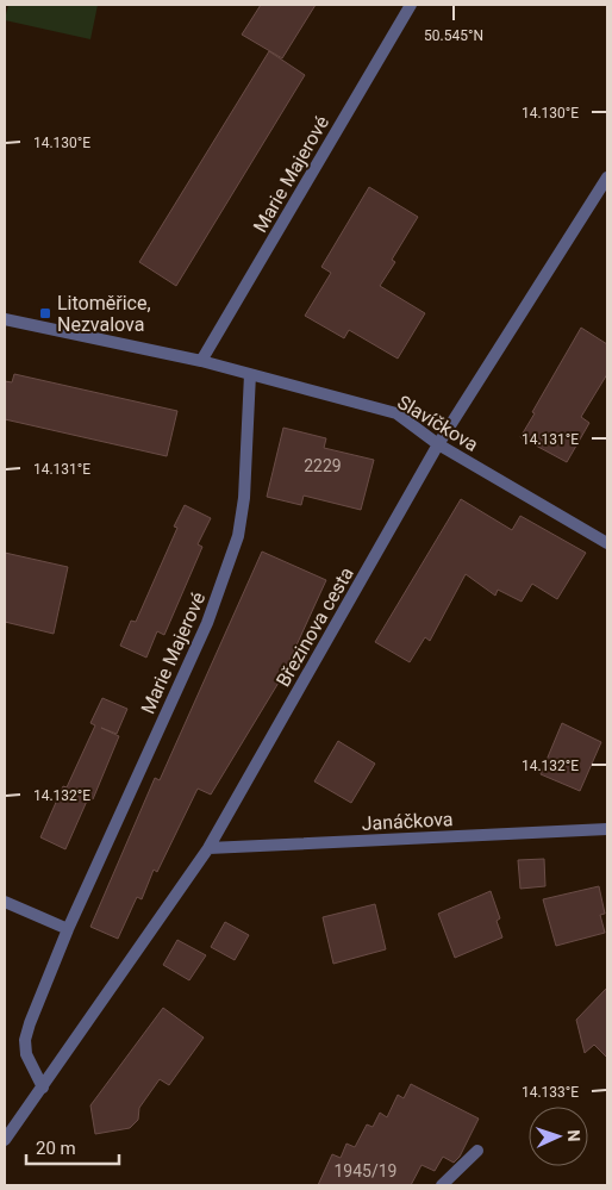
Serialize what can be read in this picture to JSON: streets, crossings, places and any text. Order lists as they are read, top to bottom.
{
  "streets": {
    "street": [
      "Marie Majerové",
      "Slavíčkova",
      "Březinova cesta",
      "Janáčkova"
    ]
  },
  "crossings": [
    ["Marie Majerové", "Slavíčkova"],
    ["Marie Majerové", "Březinova cesta"],
    ["Slavíčkova", "Březinova cesta"],
    ["Březinova cesta", "Janáčkova"]
  ],
  "places": {
    "transit": ["Litoměřice, Nezvalova"]
  },
  "house_numbers": ["2229", "1945/19"],
  "scale_bar": "20 m",
  "north": "right",
  "coordinates": [
    "50.545°N",
    "14.130°E",
    "14.131°E",
    "14.132°E",
    "14.133°E"
  ]
}
